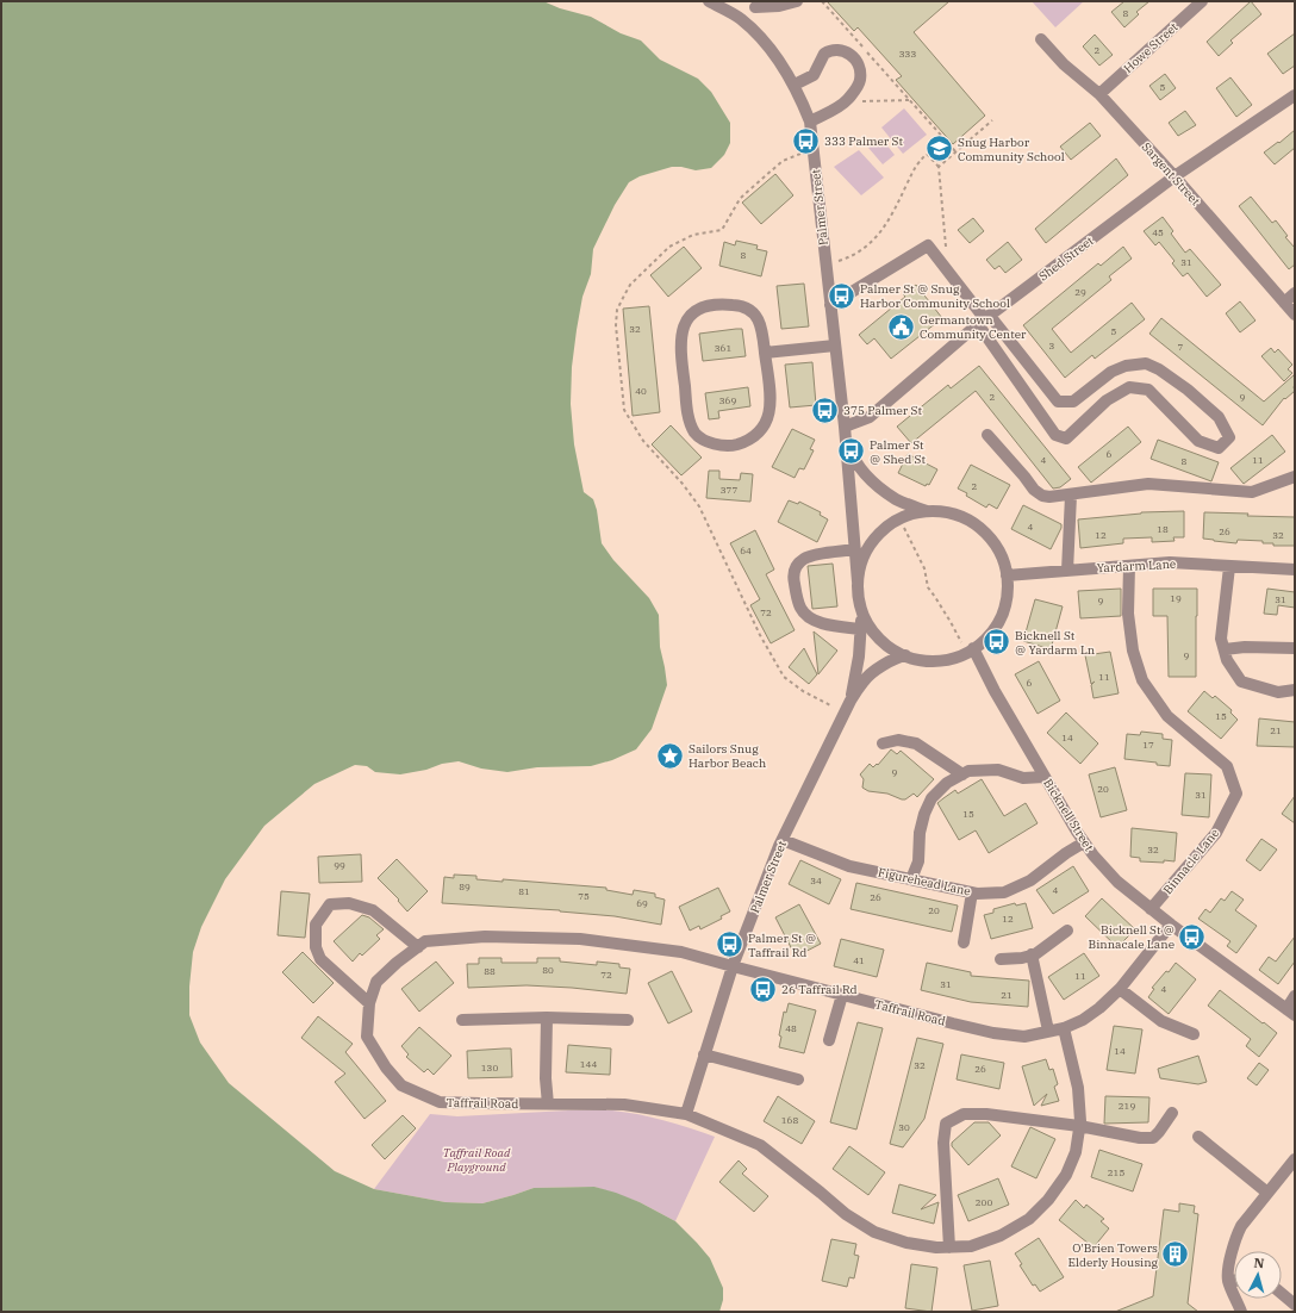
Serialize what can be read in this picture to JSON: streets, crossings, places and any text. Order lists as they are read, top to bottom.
{
  "streets": {
    "street": [
      "Howe Street",
      "Sargent Street",
      "Palmer Street",
      "Shed Street",
      "Yardarm Lane",
      "Bicknell Street",
      "Binnacle Lane",
      "Figurehead Lane",
      "Taffrail Road"
    ]
  },
  "crossings": [
    ["Howe Street", "Sargent Street"],
    ["Sargent Street", "Shed Street"],
    ["Palmer Street", "Shed Street"],
    ["Palmer Street", "Yardarm Lane"],
    ["Palmer Street", "Bicknell Street"],
    ["Palmer Street", "Figurehead Lane"],
    ["Palmer Street", "Taffrail Road"],
    ["Yardarm Lane", "Bicknell Street"],
    ["Yardarm Lane", "Binnacle Lane"],
    ["Bicknell Street", "Binnacle Lane"],
    ["Bicknell Street", "Figurehead Lane"],
    ["Bicknell Street", "Taffrail Road"]
  ],
  "parks": ["Taffrail Road Playground"],
  "places": {
    "bus stop": [
      "333 Palmer St",
      "Palmer St @ Snug Harbor Community School",
      "375 Palmer St",
      "Palmer St @ Shed St",
      "Bicknell St @ Yardarm Ln",
      "Bicknell St @ Binnacale Lane",
      "Palmer St @ Taffrail Rd",
      "26 Taffrail Rd"
    ],
    "school or university": ["Snug Harbor Community School"],
    "public building": ["Germantown Community Center"],
    "place": ["Sailors Snug Harbor Beach"],
    "building": ["O'Brien Towers Elderly Housing"]
  },
  "house_numbers": [
    "8",
    "2",
    "333",
    "5",
    "45",
    "8",
    "31",
    "29",
    "32",
    "5",
    "3",
    "7",
    "361",
    "40",
    "2",
    "9",
    "369",
    "6",
    "4",
    "11",
    "8",
    "2",
    "377",
    "4",
    "18",
    "26",
    "12",
    "32",
    "64",
    "19",
    "31",
    "9",
    "72",
    "9",
    "11",
    "6",
    "15",
    "21",
    "14",
    "17",
    "9",
    "20",
    "31",
    "15",
    "32",
    "99",
    "34",
    "89",
    "4",
    "81",
    "75",
    "26",
    "69",
    "20",
    "12",
    "41",
    "80",
    "88",
    "72",
    "11",
    "31",
    "4",
    "21",
    "48",
    "14",
    "144",
    "32",
    "130",
    "26",
    "219",
    "168",
    "30",
    "215",
    "200"
  ],
  "north": "top"
}
